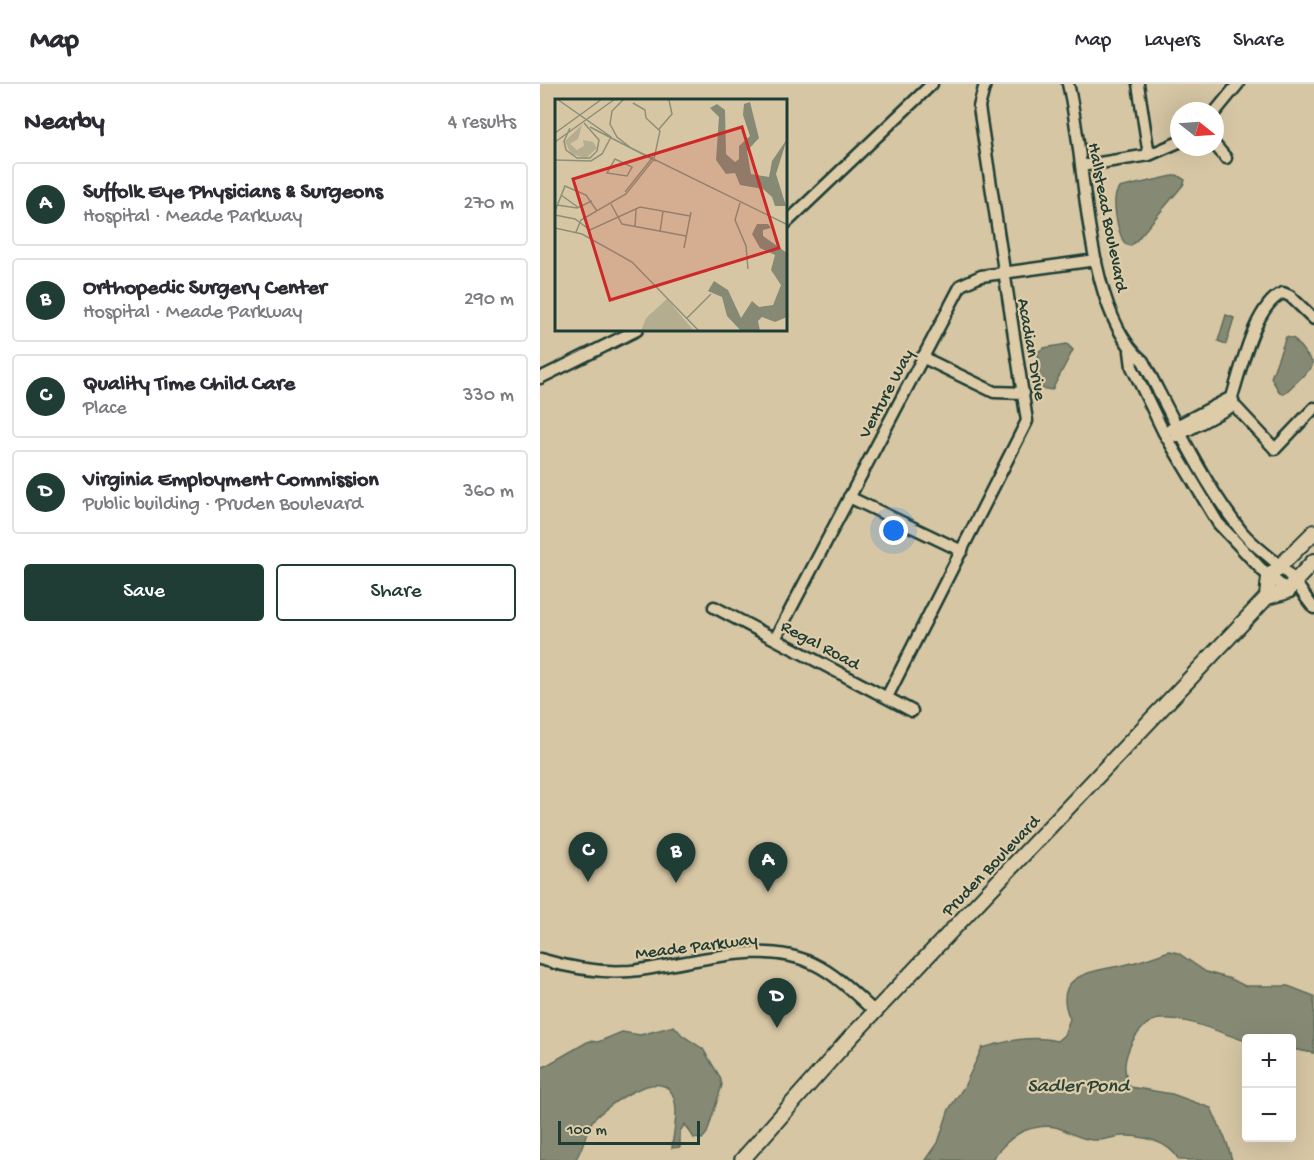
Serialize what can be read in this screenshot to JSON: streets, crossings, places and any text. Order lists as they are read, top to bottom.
{
  "streets": {
    "main road": ["Pruden Boulevard"],
    "street": [
      "Hallstead Boulevard",
      "Acadian Drive",
      "Venture Way",
      "Regal Road",
      "Meade Parkway"
    ]
  },
  "crossings": [
    ["Hallstead Boulevard", "Venture Way"],
    ["Acadian Drive", "Venture Way"],
    ["Acadian Drive", "Regal Road"],
    ["Venture Way", "Regal Road"],
    ["Pruden Boulevard", "Meade Parkway"]
  ],
  "water": ["Sadler Pond"],
  "scale_bar": "100 m",
  "north": "right",
  "page": {
    "header": "Map",
    "nav": ["Map", "Layers", "Share"],
    "heading": ["Nearby", "4 results"],
    "list": [
      {
        "mark": "A",
        "name": "Suffolk Eye Physicians & Surgeons",
        "note": "Hospital · Meade Parkway",
        "value": "270 m"
      },
      {
        "mark": "B",
        "name": "Orthopedic Surgery Center",
        "note": "Hospital · Meade Parkway",
        "value": "290 m"
      },
      {
        "mark": "C",
        "name": "Quality Time Child Care",
        "note": "Place",
        "value": "330 m"
      },
      {
        "mark": "D",
        "name": "Virginia Employment Commission",
        "note": "Public building · Pruden Boulevard",
        "value": "360 m"
      }
    ],
    "buttons": ["Save", "Share"],
    "pins": [
      "C",
      "B",
      "A",
      "D"
    ],
    "map_buttons": ["+", "−"],
    "scale": "100 m"
  }
}
